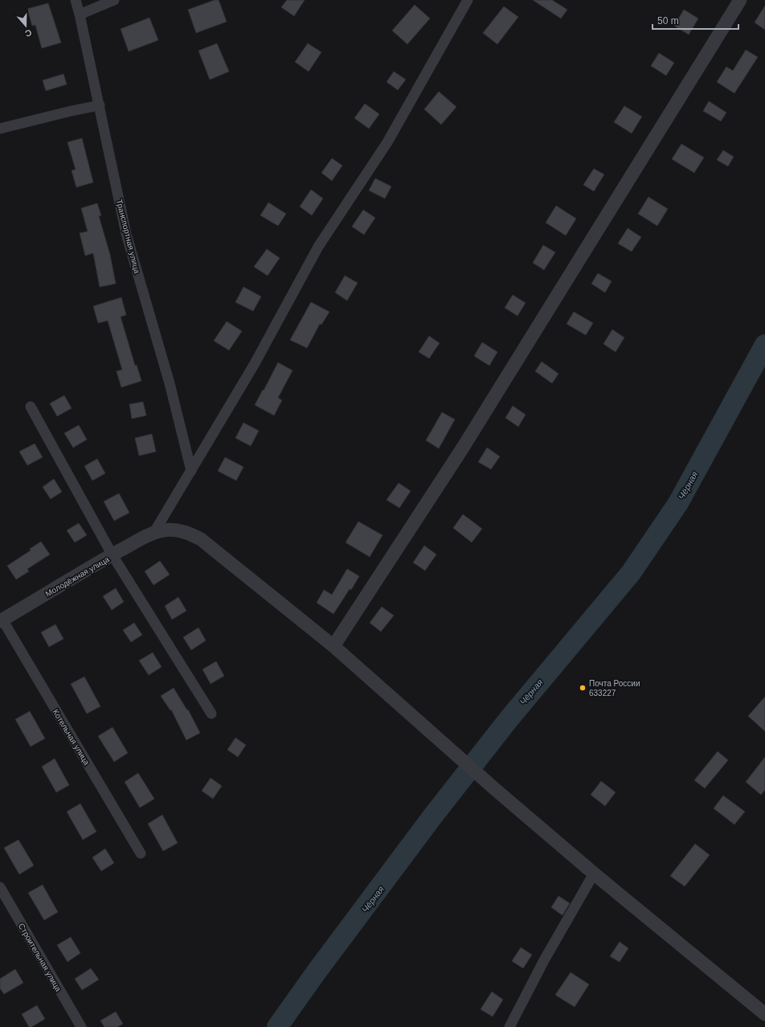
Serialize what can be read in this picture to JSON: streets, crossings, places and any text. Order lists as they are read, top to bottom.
{
  "streets": {
    "street": [
      "Транспортная улица",
      "Молодёжная улица",
      "Котельная улица",
      "Строительная улица"
    ]
  },
  "crossings": [
    ["Молодёжная улица", "Котельная улица"]
  ],
  "water": ["Чёрная"],
  "places": ["Почта России 633227"],
  "scale_bar": "50 m",
  "north": "bottom"
}
